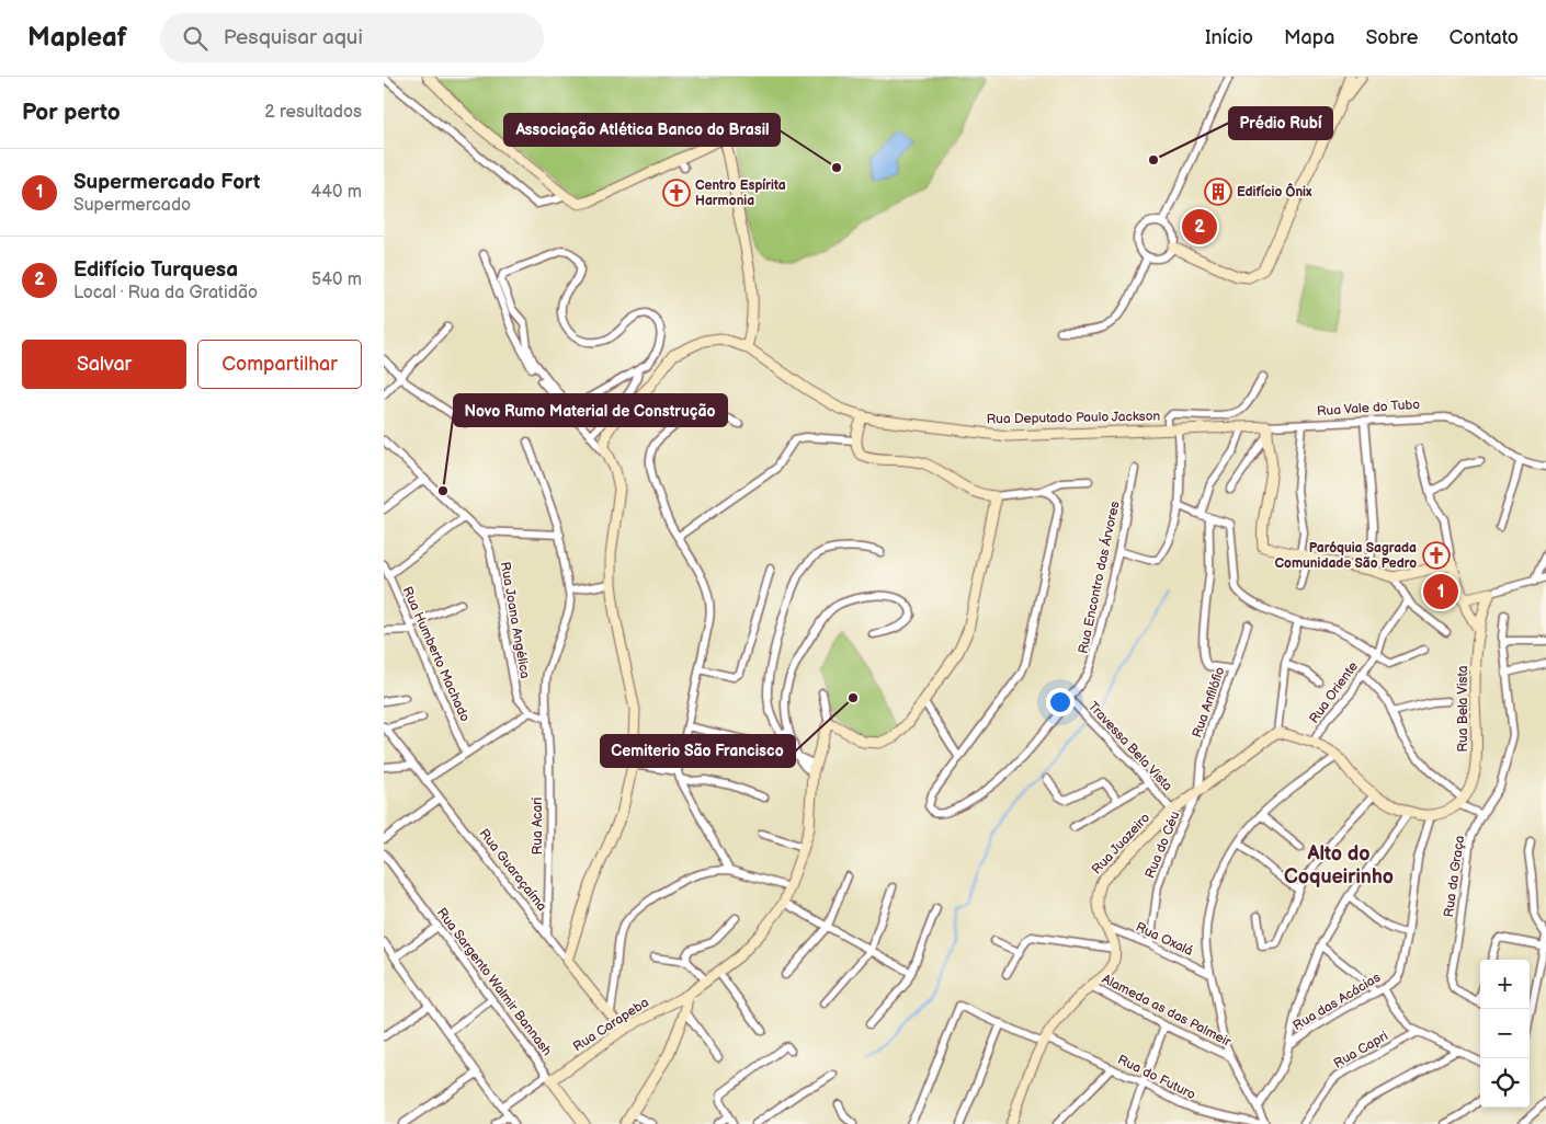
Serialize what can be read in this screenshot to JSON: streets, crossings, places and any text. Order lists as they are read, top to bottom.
{
  "streets": {
    "main road": [
      "Rua Vale do Tubo",
      "Rua Deputado Paulo Jackson",
      "Rua Bela Vista",
      "Rua Juazeiro",
      "Rua Guaraçaíma",
      "Rua Sargento Walmir Bannash",
      "Rua Carapeba"
    ],
    "street": [
      "Rua Encontro das Árvores",
      "Rua Joana Angélica",
      "Rua Humberto Machado",
      "Rua Oriente",
      "Rua Anfilófio",
      "Travessa Bela Vista",
      "Rua Acari",
      "Rua do Céu",
      "Rua da Graça",
      "Rua Oxalá",
      "Rua das Acácias",
      "Alameda as das Palmeir",
      "Rua Capri",
      "Rua do Futuro"
    ]
  },
  "crossings": [
    ["Rua Vale do Tubo", "Rua Deputado Paulo Jackson"],
    ["Rua Encontro das Árvores", "Travessa Bela Vista"],
    ["Rua Anfilófio", "Rua Juazeiro"],
    ["Rua Anfilófio", "Rua do Céu"],
    ["Travessa Bela Vista", "Rua Juazeiro"],
    ["Rua Acari", "Rua Guaraçaíma"],
    ["Rua Juazeiro", "Rua do Céu"],
    ["Rua Juazeiro", "Rua Oxalá"],
    ["Rua do Céu", "Rua Oxalá"],
    ["Rua Guaraçaíma", "Rua Carapeba"],
    ["Rua Sargento Walmir Bannash", "Rua Carapeba"]
  ],
  "districts": ["Alto do Coqueirinho"],
  "places": {
    "other": [
      "Prédio Rubí",
      "Associação Atlética Banco do Brasil",
      "Novo Rumo Material de Construção",
      "Cemiterio São Francisco"
    ],
    "building": ["Edifício Ônix"],
    "church": ["Centro Espírita Harmonia", "Paróquia Sagrada Comunidade São Pedro"]
  },
  "page": {
    "header": "Mapleaf",
    "search": "Pesquisar aqui",
    "nav": [
      "Início",
      "Mapa",
      "Sobre",
      "Contato"
    ],
    "heading": ["Por perto", "2 resultados"],
    "list": [
      {
        "mark": "1",
        "name": "Supermercado Fort",
        "note": "Supermercado",
        "value": "440 m"
      },
      {
        "mark": "2",
        "name": "Edifício Turquesa",
        "note": "Local · Rua da Gratidão",
        "value": "540 m"
      }
    ],
    "pins": ["2", "1"],
    "buttons": ["Salvar", "Compartilhar"],
    "map_buttons": ["+", "−"]
  }
}
